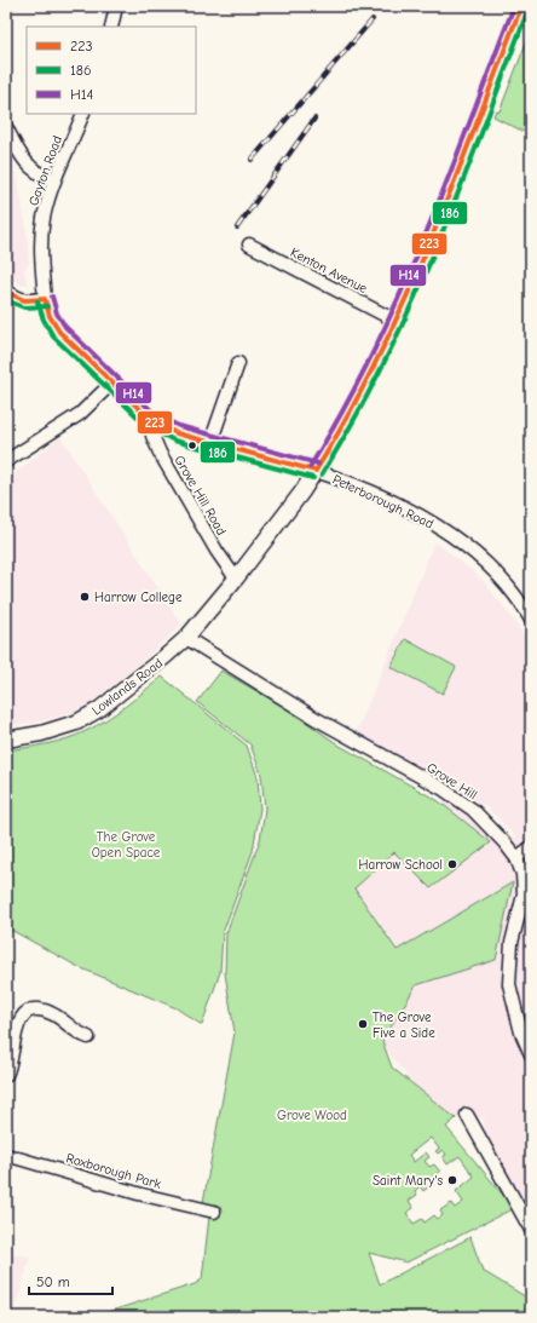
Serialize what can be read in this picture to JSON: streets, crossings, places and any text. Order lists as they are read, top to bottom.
{
  "streets": {
    "main road": ["Peterborough Road", "Lowlands Road"],
    "street": [
      "Gayton Road",
      "Kenton Avenue",
      "Grove Hill Road",
      "Grove Hill",
      "Roxborough Park"
    ]
  },
  "crossings": [
    ["Gayton Road", "Peterborough Road"],
    ["Kenton Avenue", "Lowlands Road"],
    ["Grove Hill Road", "Peterborough Road"],
    ["Grove Hill Road", "Lowlands Road"],
    ["Peterborough Road", "Lowlands Road"],
    ["Lowlands Road", "Grove Hill"]
  ],
  "parks": ["The Grove Open Space", "Grove Wood"],
  "places": [
    "Harrow College",
    "Harrow School",
    "The Grove Five a Side",
    "Saint Mary's"
  ],
  "lines": ["transit line 223", "transit line H14", "transit line 186"],
  "legend": ["223", "186", "H14"],
  "scale_bar": "50 m"
}
